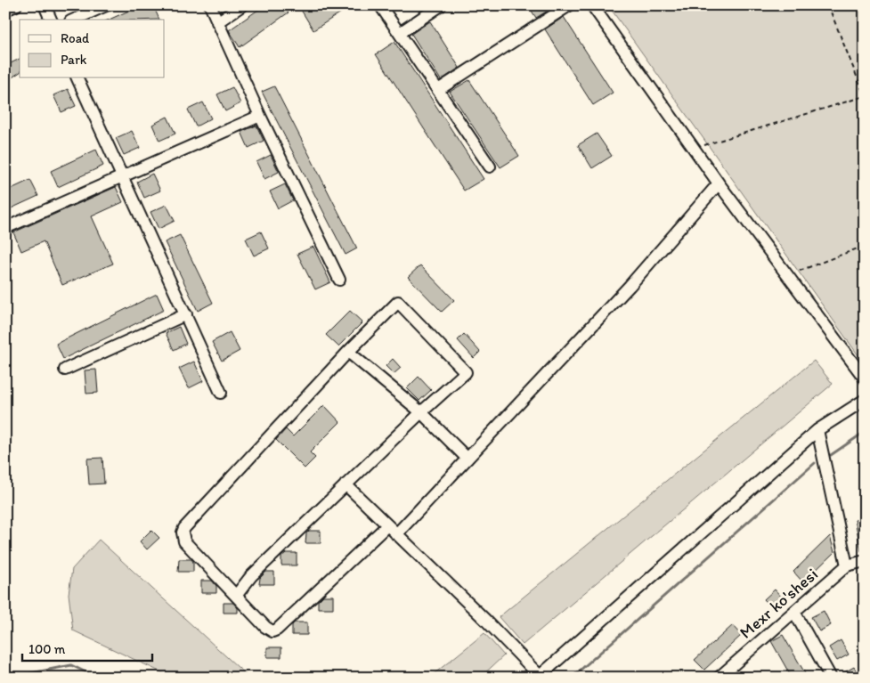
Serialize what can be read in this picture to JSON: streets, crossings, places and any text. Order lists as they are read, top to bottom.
{
  "streets": {
    "street": ["Mexr ko'shesi"]
  },
  "legend": ["Road", "Park"],
  "scale_bar": "100 m"
}
